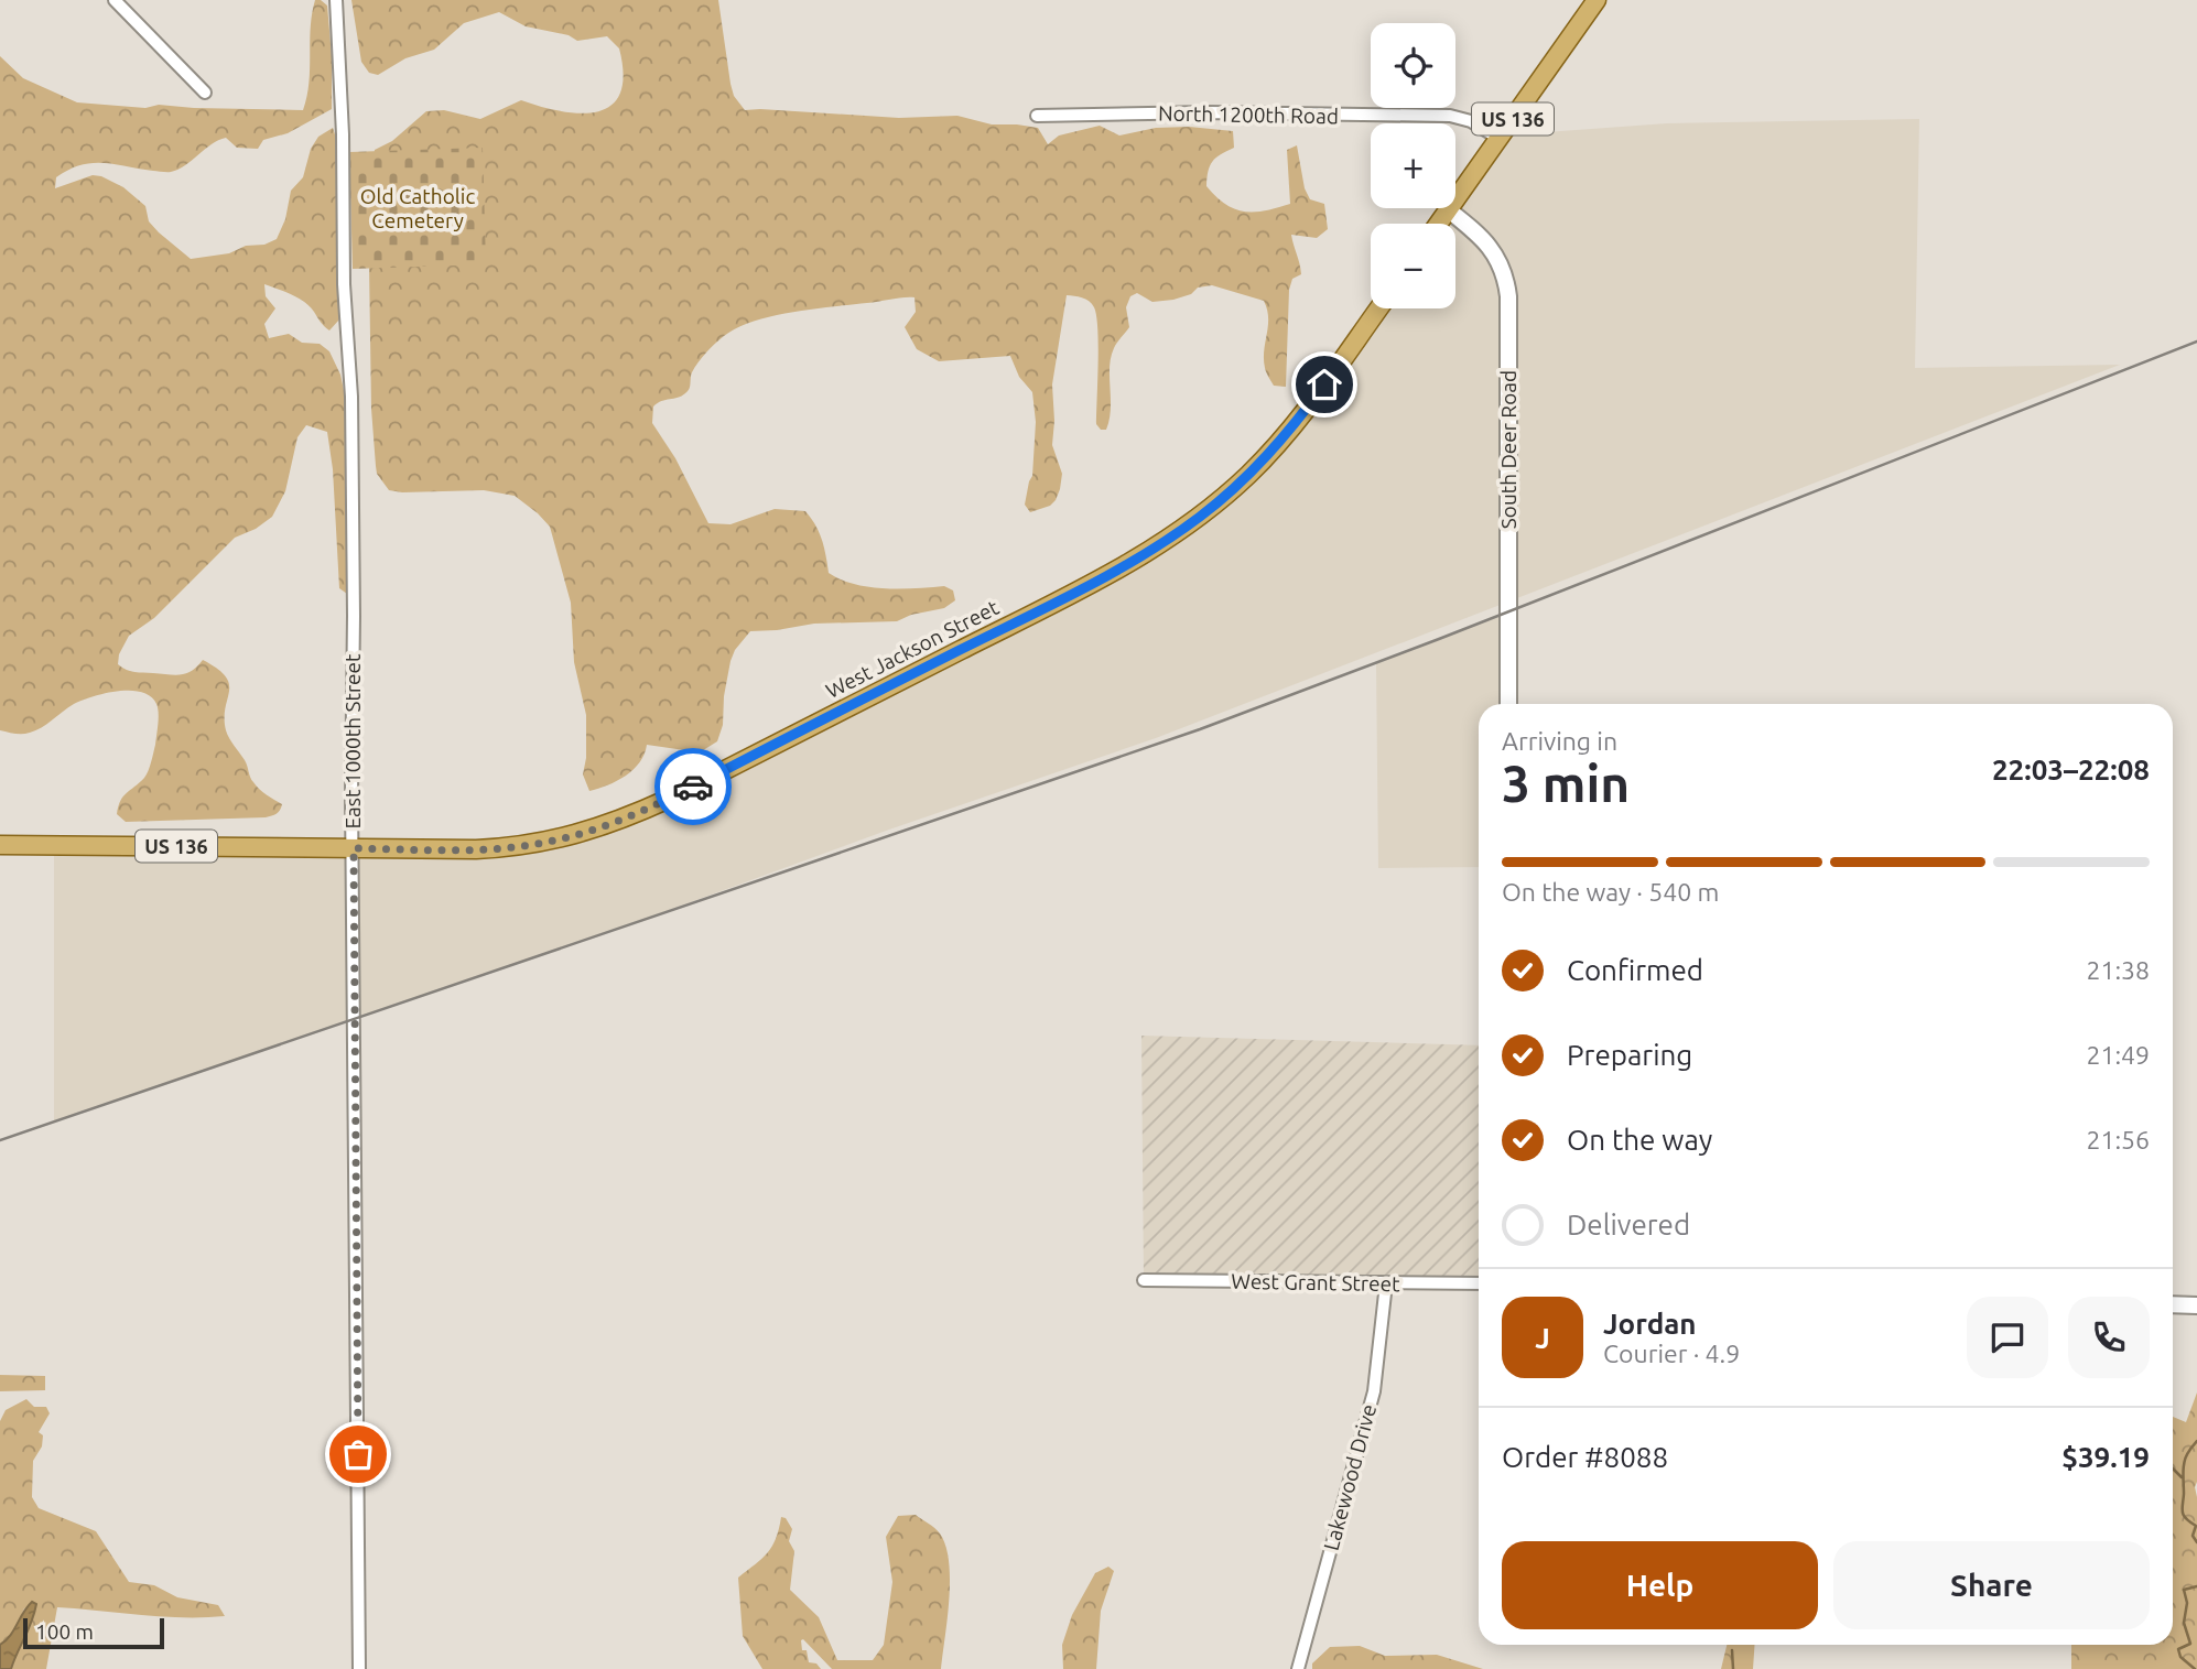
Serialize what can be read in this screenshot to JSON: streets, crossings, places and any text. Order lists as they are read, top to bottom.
{
  "streets": {
    "main road": ["US 136", "South Deer Road", "West Jackson Street"],
    "street": [
      "North 1200th Road",
      "East 1000th Street",
      "West Grant Street",
      "Lakewood Drive"
    ]
  },
  "crossings": [
    ["North 1200th Road", "US 136"],
    ["US 136", "South Deer Road"],
    ["US 136", "West Jackson Street"],
    ["US 136", "East 1000th Street"],
    ["West Jackson Street", "East 1000th Street"],
    ["West Grant Street", "Lakewood Drive"]
  ],
  "parks": ["Old Catholic Cemetery"],
  "scale_bar": "100 m",
  "page": {
    "map_buttons": ["+", "−"],
    "heading": ["3 min", "Arriving in", "22:03–22:08"],
    "panel": [
      "Jordan",
      "Courier · 4.9",
      "Order #8088",
      "$39.19"
    ],
    "bar": "On the way · 540 m",
    "list": [
      ["Confirmed", "21:38"],
      ["Preparing", "21:49"],
      ["On the way", "21:56"],
      "Delivered"
    ],
    "round": "J",
    "buttons": ["Help", "Share"],
    "scale": "100 m"
  }
}
